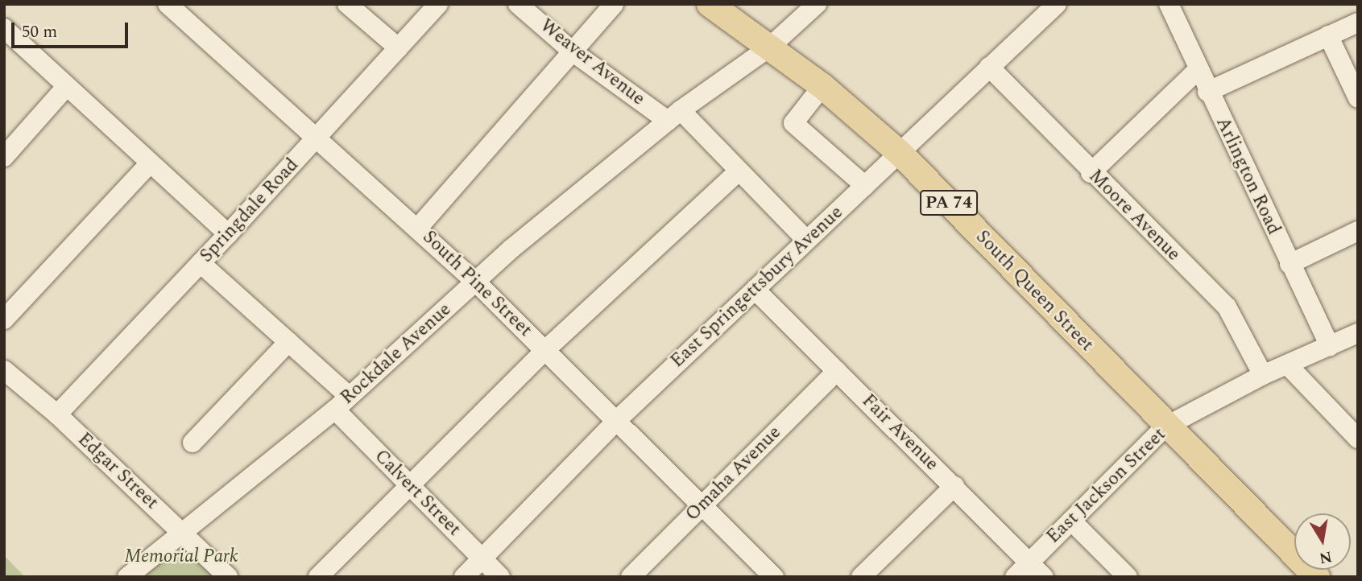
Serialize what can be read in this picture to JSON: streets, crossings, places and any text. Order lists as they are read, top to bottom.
{
  "streets": {
    "main road": ["PA 74", "South Queen Street"],
    "street": [
      "Weaver Avenue",
      "Arlington Road",
      "Springdale Road",
      "Moore Avenue",
      "South Pine Street",
      "East Springettsbury Avenue",
      "Rockdale Avenue",
      "Fair Avenue",
      "Edgar Street",
      "Omaha Avenue",
      "East Jackson Street",
      "Calvert Street"
    ]
  },
  "crossings": [
    ["Weaver Avenue", "East Springettsbury Avenue"],
    ["Weaver Avenue", "Rockdale Avenue"],
    ["Arlington Road", "East Jackson Street"],
    ["Springdale Road", "South Pine Street"],
    ["Springdale Road", "Edgar Street"],
    ["Springdale Road", "Calvert Street"],
    ["Moore Avenue", "East Springettsbury Avenue"],
    ["Moore Avenue", "East Jackson Street"],
    ["South Pine Street", "East Springettsbury Avenue"],
    ["South Pine Street", "Rockdale Avenue"],
    ["South Pine Street", "Omaha Avenue"],
    ["East Springettsbury Avenue", "South Queen Street"],
    ["East Springettsbury Avenue", "Fair Avenue"],
    ["East Springettsbury Avenue", "Calvert Street"],
    ["South Queen Street", "Rockdale Avenue"],
    ["South Queen Street", "East Jackson Street"],
    ["Rockdale Avenue", "Edgar Street"],
    ["Rockdale Avenue", "Calvert Street"],
    ["Fair Avenue", "Omaha Avenue"],
    ["Fair Avenue", "East Jackson Street"]
  ],
  "parks": ["Memorial Park"],
  "scale_bar": "50 m",
  "north": "bottom"
}
